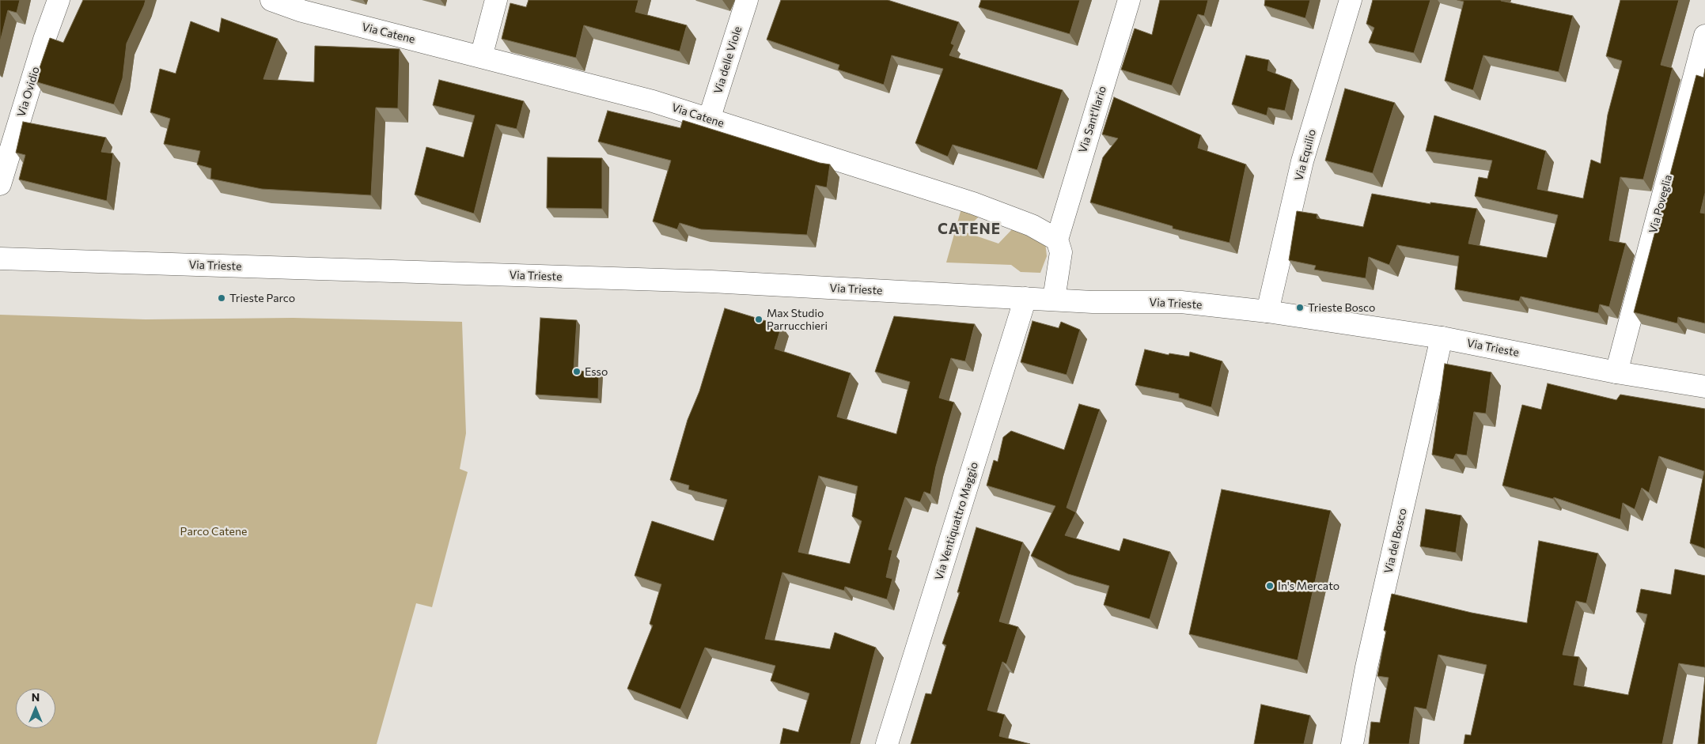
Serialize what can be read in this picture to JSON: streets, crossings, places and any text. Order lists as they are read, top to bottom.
{
  "streets": {
    "street": [
      "Via Catene",
      "Via delle Viole",
      "Via Ovidio",
      "Via Sant'Ilario",
      "Via Equilio",
      "Via Poveglia",
      "Via Trieste",
      "Via Ventiquattro Maggio",
      "Via del Bosco"
    ]
  },
  "crossings": [
    ["Via Catene", "Via delle Viole"],
    ["Via Catene", "Via Sant'Ilario"],
    ["Via Equilio", "Via Trieste"],
    ["Via Poveglia", "Via Trieste"],
    ["Via Trieste", "Via Ventiquattro Maggio"],
    ["Via Trieste", "Via del Bosco"]
  ],
  "districts": ["CATENE"],
  "parks": ["Parco Catene"],
  "places": [
    "Trieste Parco",
    "Trieste Bosco",
    "Max Studio Parrucchieri",
    "Esso",
    "In's Mercato"
  ],
  "north": "top"
}
